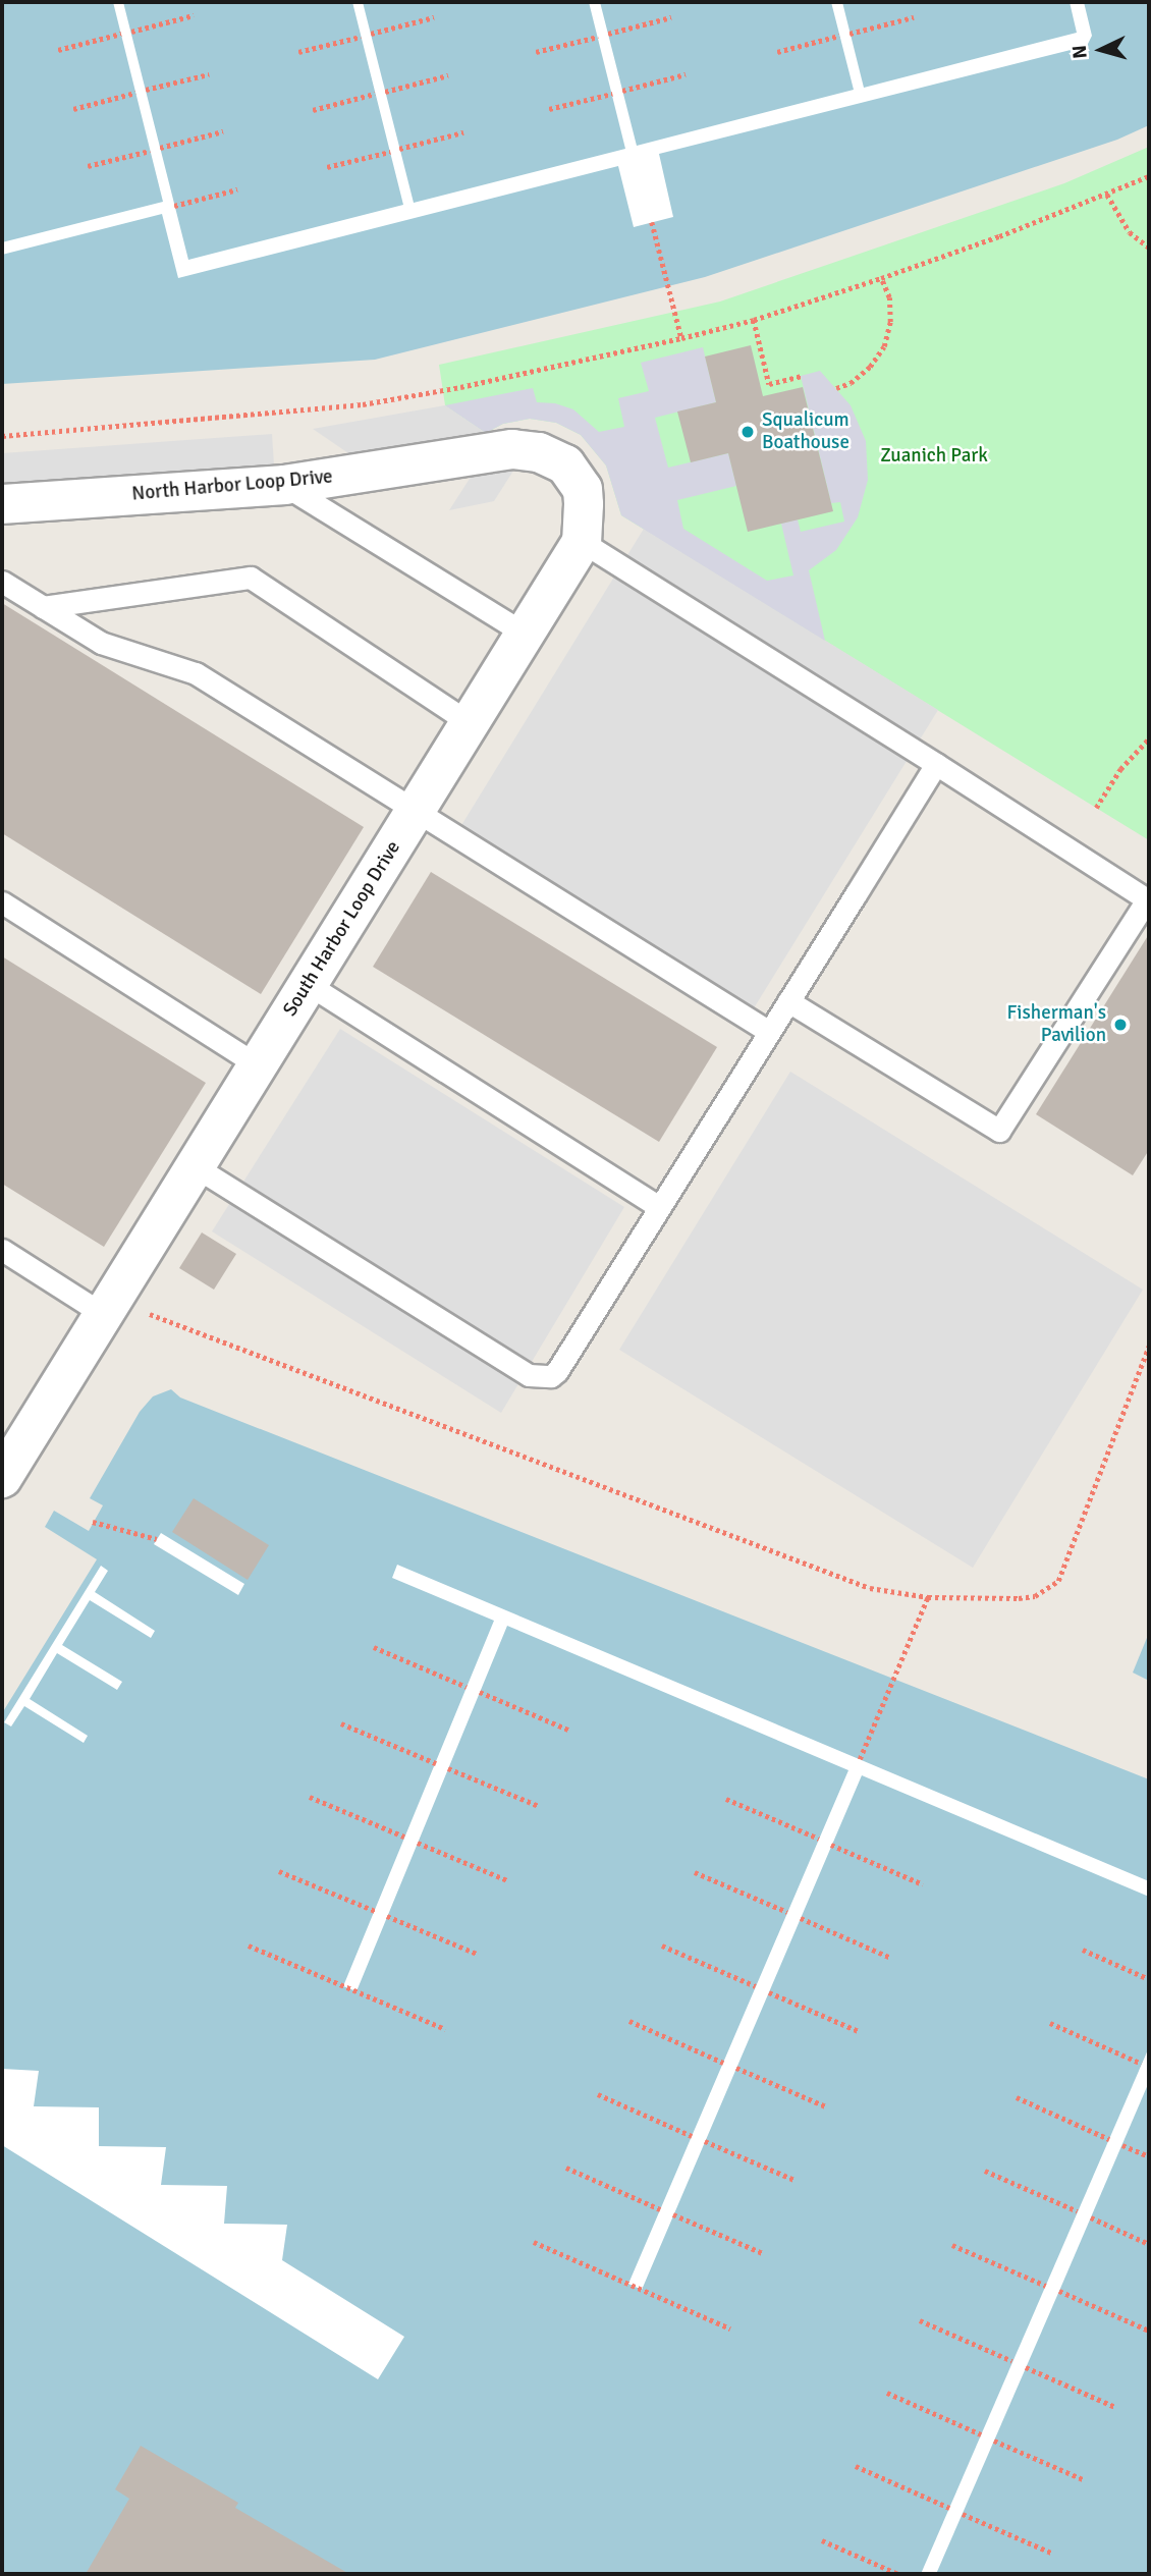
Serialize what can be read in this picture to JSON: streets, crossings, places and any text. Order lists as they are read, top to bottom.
{
  "streets": {
    "street": ["North Harbor Loop Drive", "South Harbor Loop Drive"]
  },
  "crossings": [
    ["North Harbor Loop Drive", "South Harbor Loop Drive"]
  ],
  "parks": ["Zuanich Park"],
  "places": ["Squalicum Boathouse", "Fisherman's Pavilion"],
  "north": "left"
}
